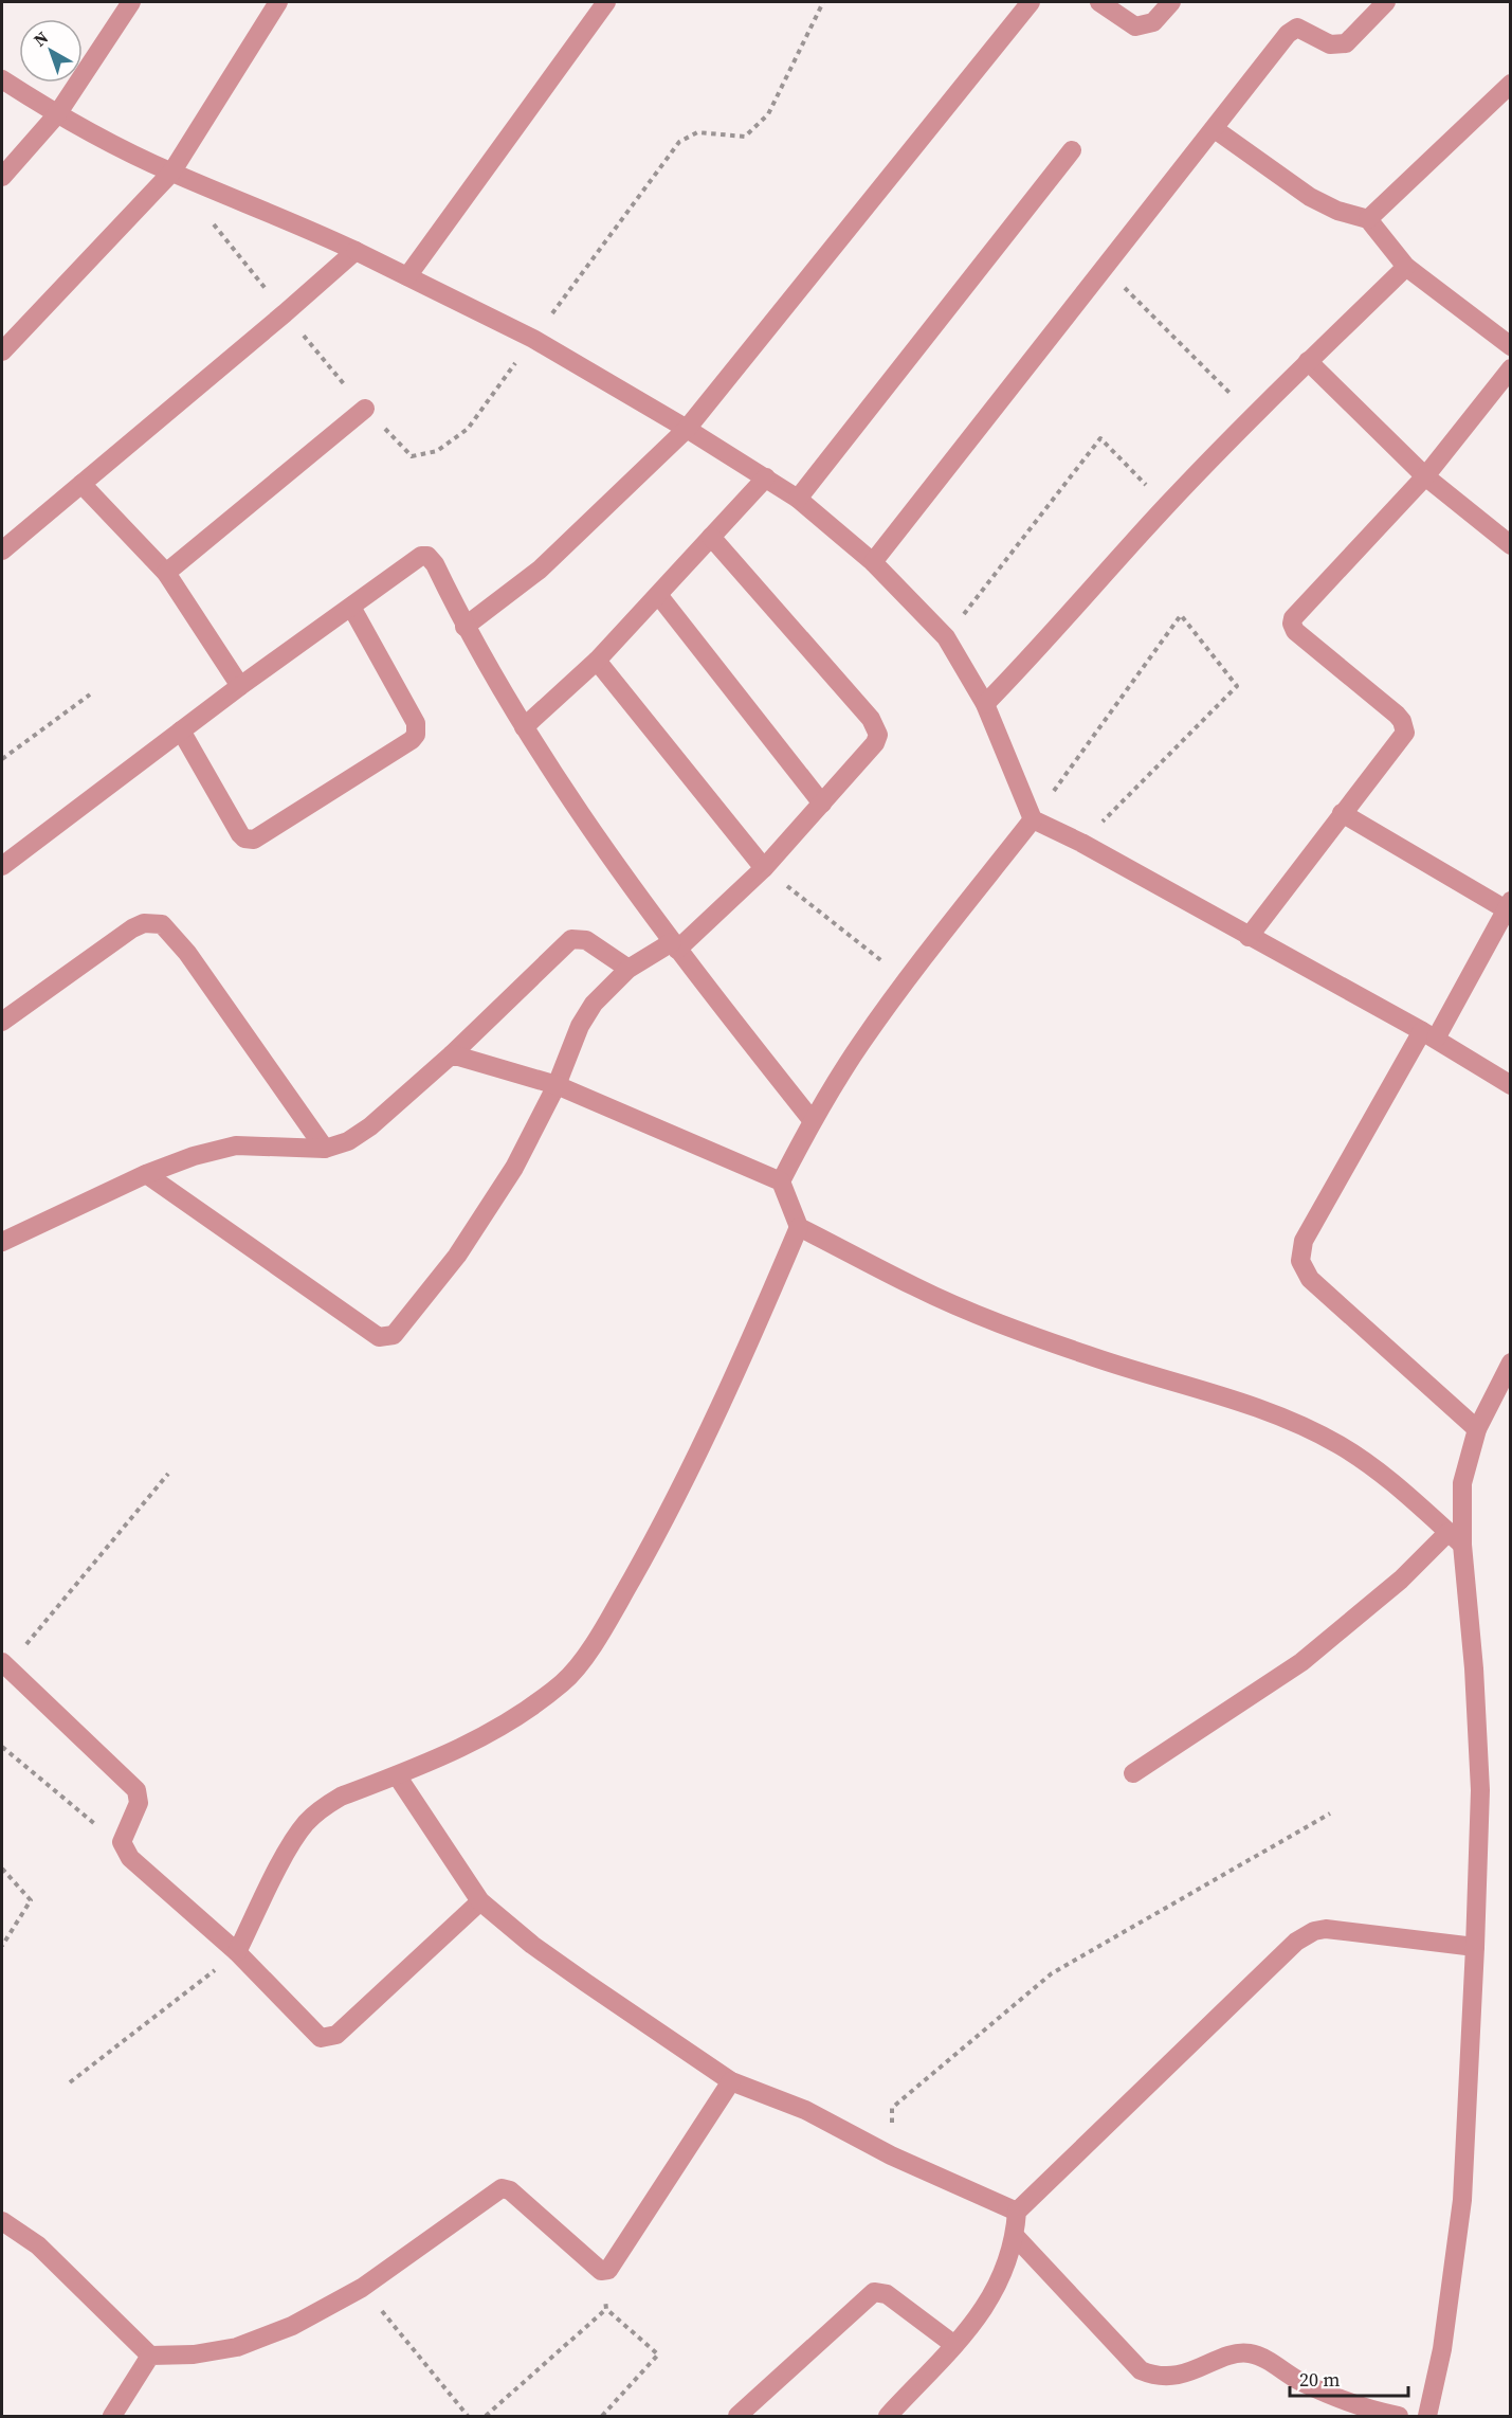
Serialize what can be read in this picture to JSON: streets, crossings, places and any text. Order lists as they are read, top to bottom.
{
  "scale_bar": "20 m",
  "north": "top left"
}
